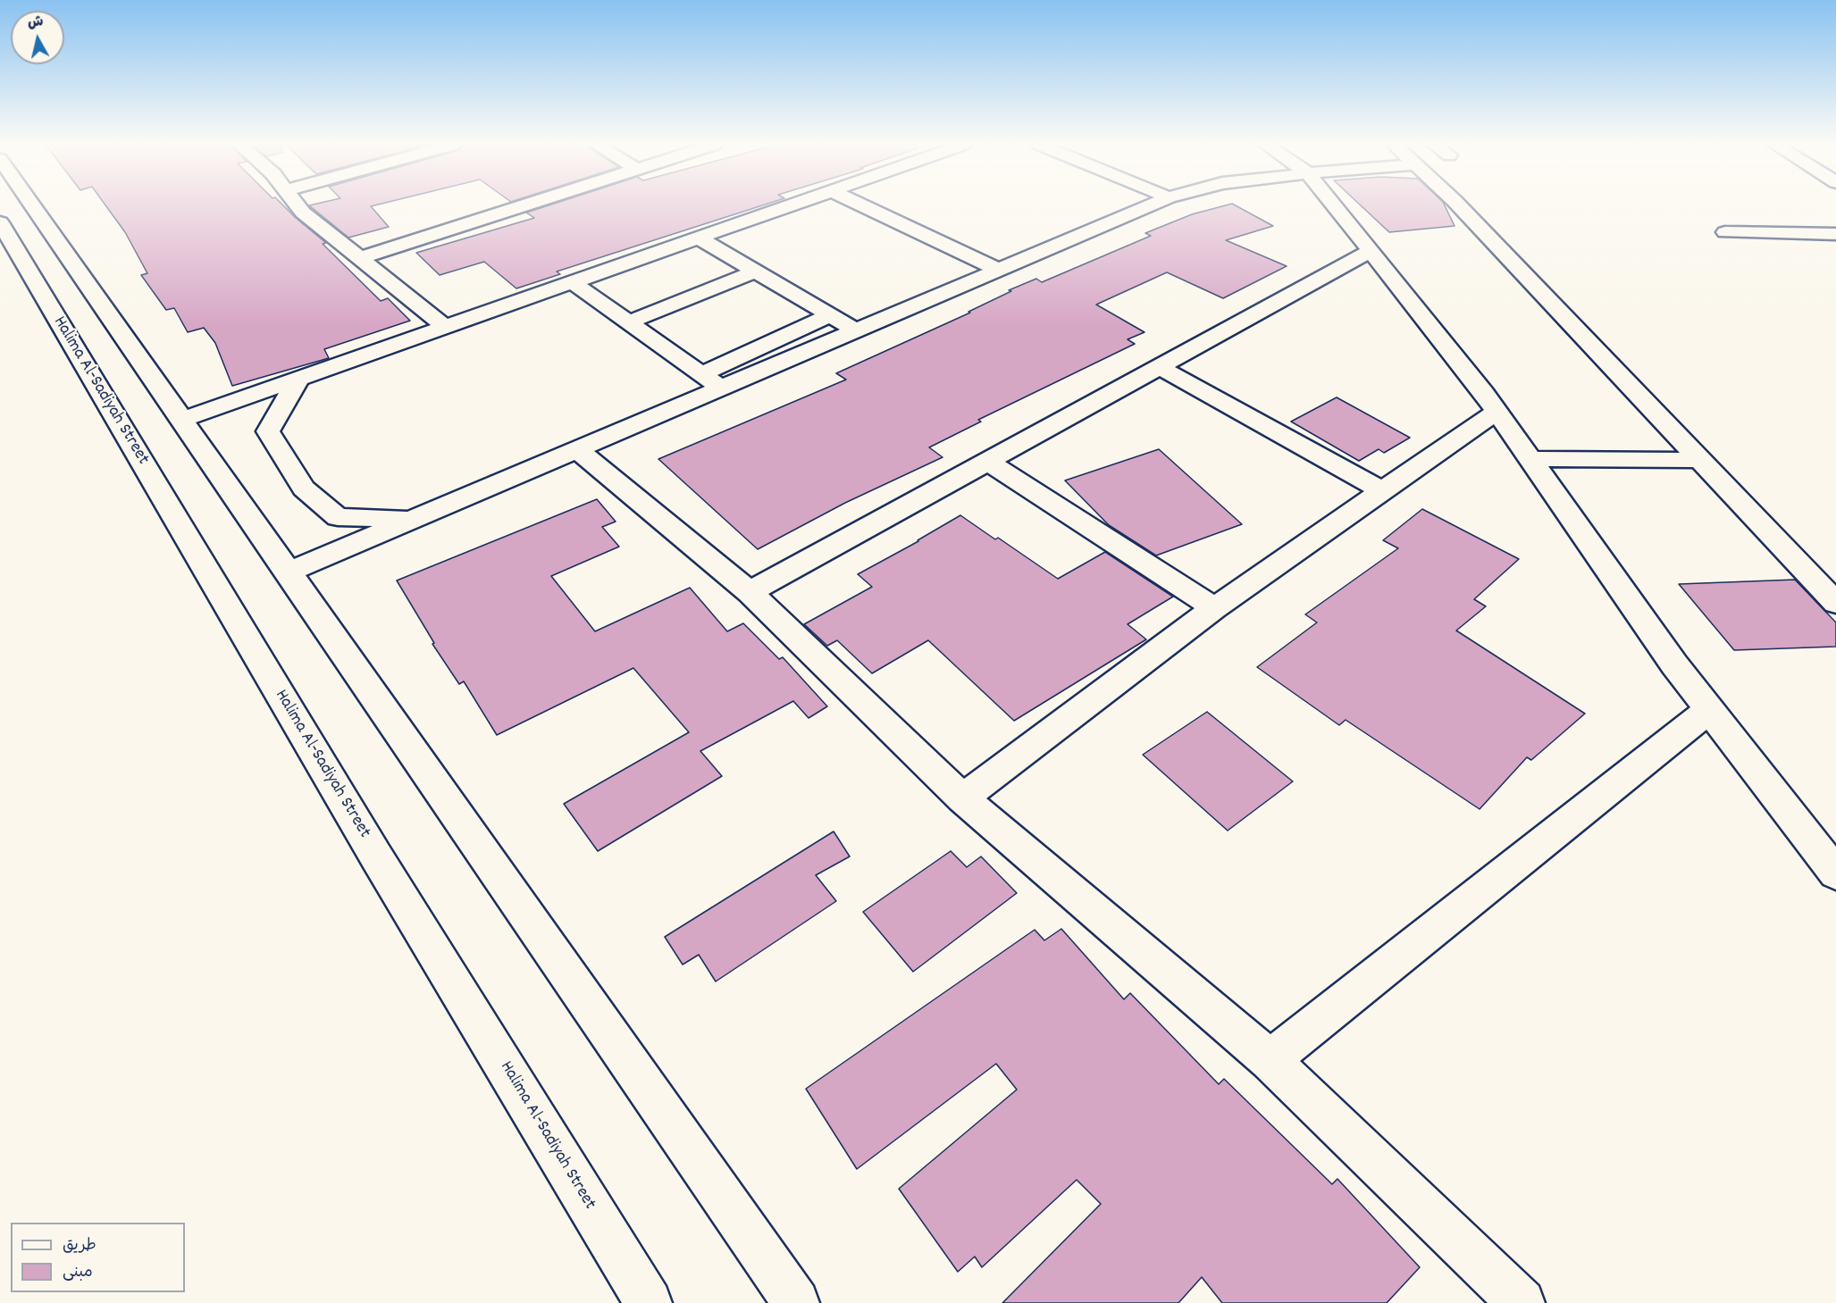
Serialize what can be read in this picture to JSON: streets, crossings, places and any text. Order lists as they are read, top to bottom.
{
  "streets": {
    "street": ["Halima Al-Sadiyah Street"]
  },
  "legend": ["طريق", "مبنى"],
  "north": "top"
}
